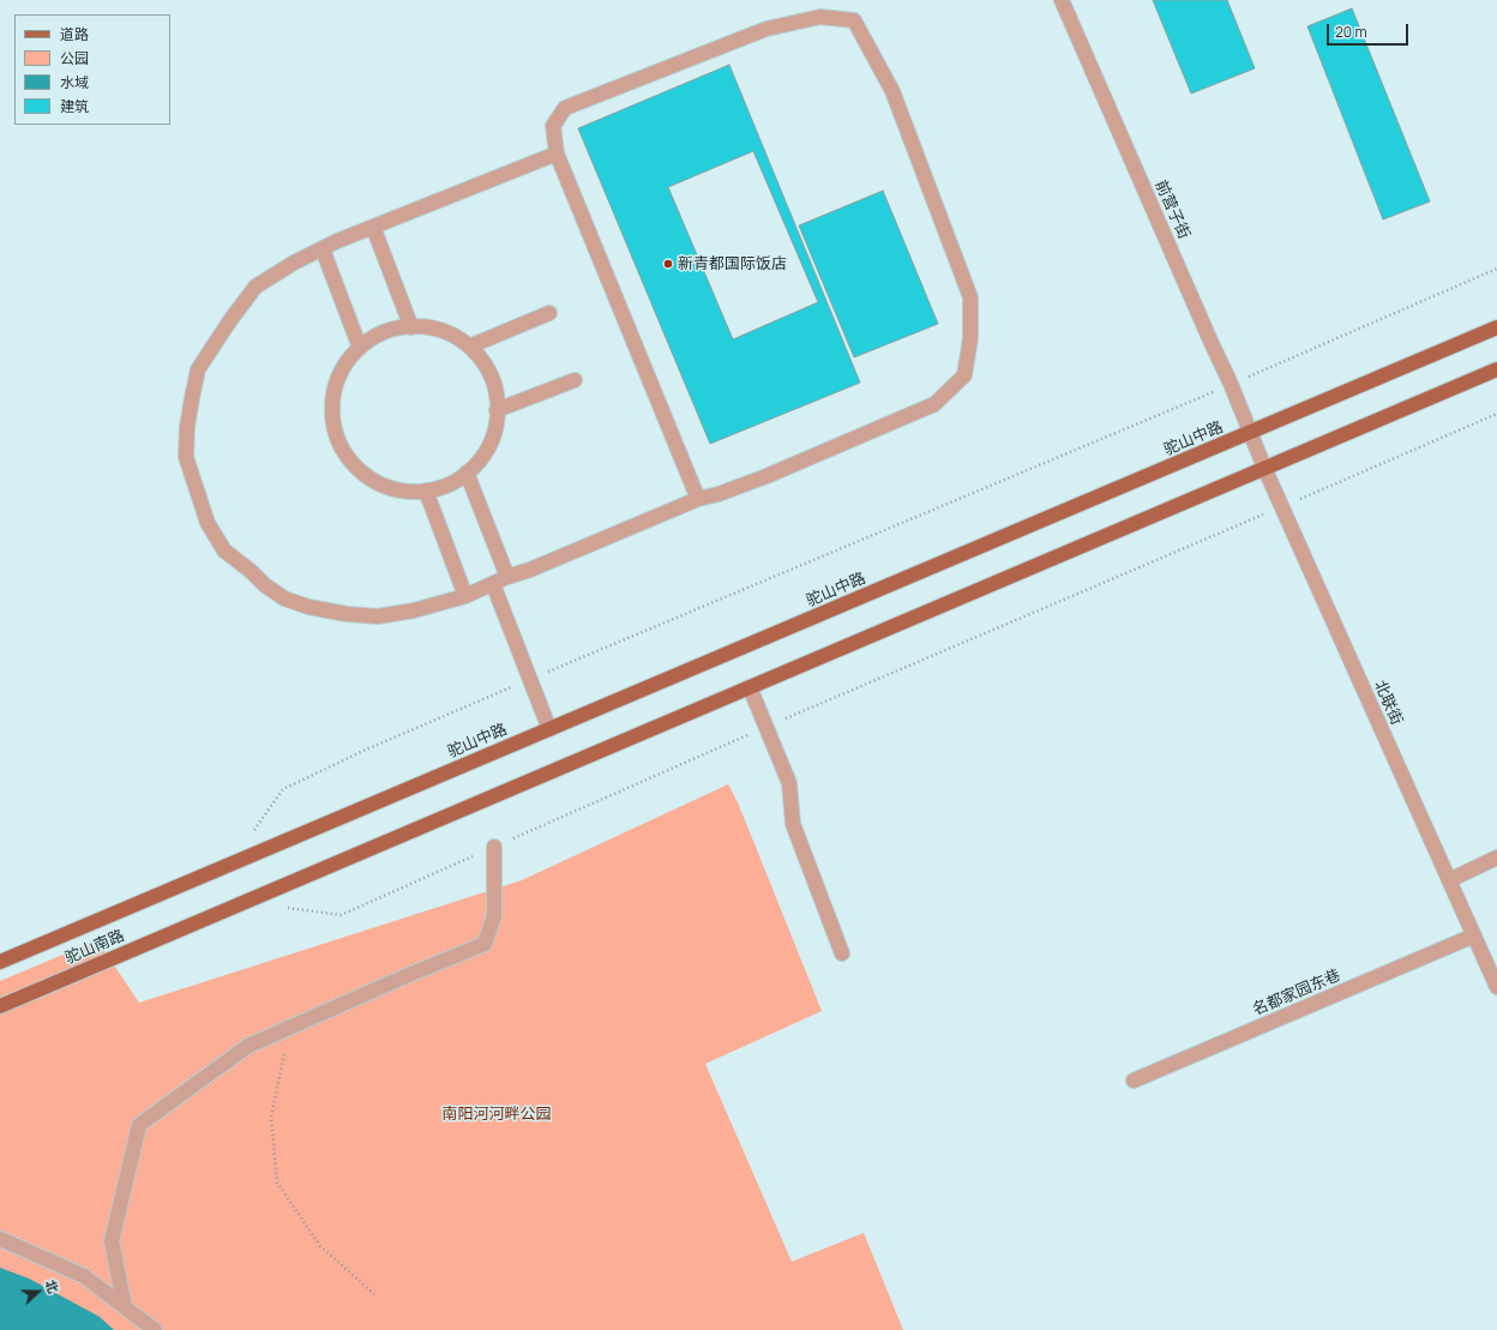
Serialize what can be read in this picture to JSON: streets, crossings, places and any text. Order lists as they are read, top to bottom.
{
  "streets": {
    "main road": ["驼山中路", "驼山南路"],
    "street": ["前营子街", "北联街", "名都家园东巷"]
  },
  "crossings": [
    ["前营子街", "驼山中路"],
    ["前营子街", "北联街"],
    ["驼山中路", "北联街"],
    ["驼山中路", "驼山南路"],
    ["北联街", "名都家园东巷"]
  ],
  "parks": ["南阳河河畔公园"],
  "places": ["新青都国际饭店"],
  "legend": [
    "道路",
    "公园",
    "水域",
    "建筑"
  ],
  "scale_bar": "20 m",
  "north": "right"
}
